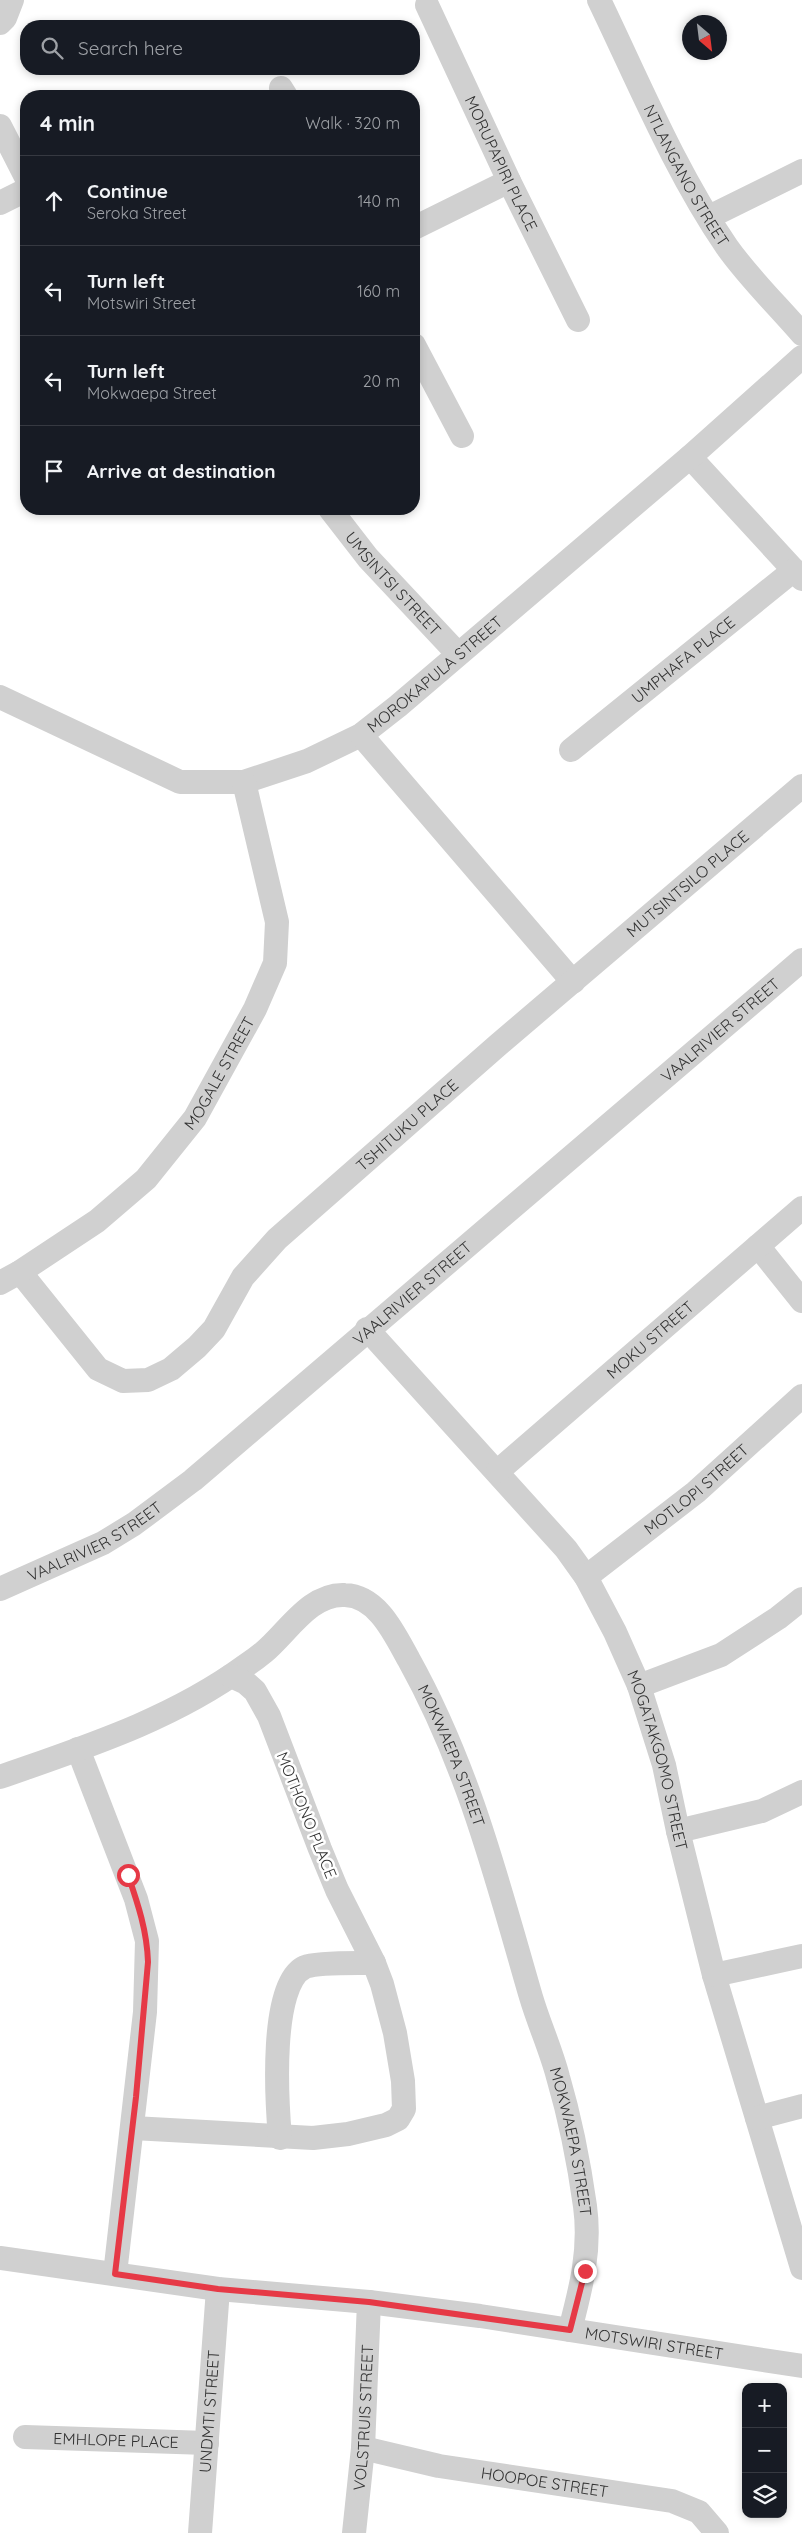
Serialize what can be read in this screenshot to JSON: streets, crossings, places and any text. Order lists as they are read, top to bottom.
{
  "streets": {
    "street": [
      "MORUPAPIRI PLACE",
      "NTLANGANO STREET",
      "UMSINTSI STREET",
      "UMPHAFA PLACE",
      "MOROKAPULA STREET",
      "MUTSINTSILO PLACE",
      "VAALRIVIER STREET",
      "MOGALE STREET",
      "TSHITUKU PLACE",
      "MOKU STREET",
      "MOTLOPI STREET",
      "MOKWAEPA STREET",
      "MOGATAKGOMO STREET",
      "MOTHONO PLACE",
      "MOTSWIRI STREET",
      "UNDMTI STREET",
      "VOLSTRUIS STREET",
      "EMHLOPE PLACE",
      "HOOPOE STREET"
    ]
  },
  "crossings": [
    ["UMSINTSI STREET", "MOROKAPULA STREET"],
    ["MOROKAPULA STREET", "MOGALE STREET"],
    ["MUTSINTSILO PLACE", "TSHITUKU PLACE"],
    ["VAALRIVIER STREET", "MOGATAKGOMO STREET"],
    ["MOGALE STREET", "TSHITUKU PLACE"],
    ["MOKU STREET", "MOGATAKGOMO STREET"],
    ["MOTLOPI STREET", "MOGATAKGOMO STREET"],
    ["MOKWAEPA STREET", "MOTHONO PLACE"],
    ["MOKWAEPA STREET", "MOTSWIRI STREET"],
    ["MOTSWIRI STREET", "UNDMTI STREET"],
    ["MOTSWIRI STREET", "VOLSTRUIS STREET"],
    ["UNDMTI STREET", "EMHLOPE PLACE"],
    ["VOLSTRUIS STREET", "HOOPOE STREET"]
  ],
  "north": "bottom right",
  "page": {
    "search": "Search here",
    "heading": ["4 min", "Walk · 320 m"],
    "list": [
      ["Continue", "Seroka Street", "140 m"],
      ["Turn left", "Motswiri Street", "160 m"],
      ["Turn left", "Mokwaepa Street", "20 m"],
      "Arrive at destination"
    ],
    "map_buttons": ["+", "−"]
  }
}
